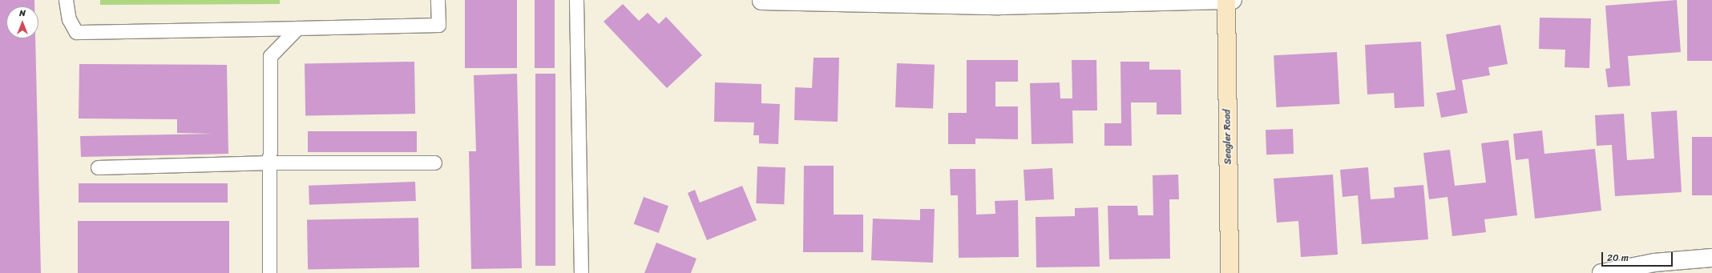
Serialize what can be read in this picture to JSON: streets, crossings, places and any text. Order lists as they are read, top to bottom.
{
  "streets": {
    "street": ["Seagler Road"]
  },
  "scale_bar": "20 m",
  "north": "top"
}
